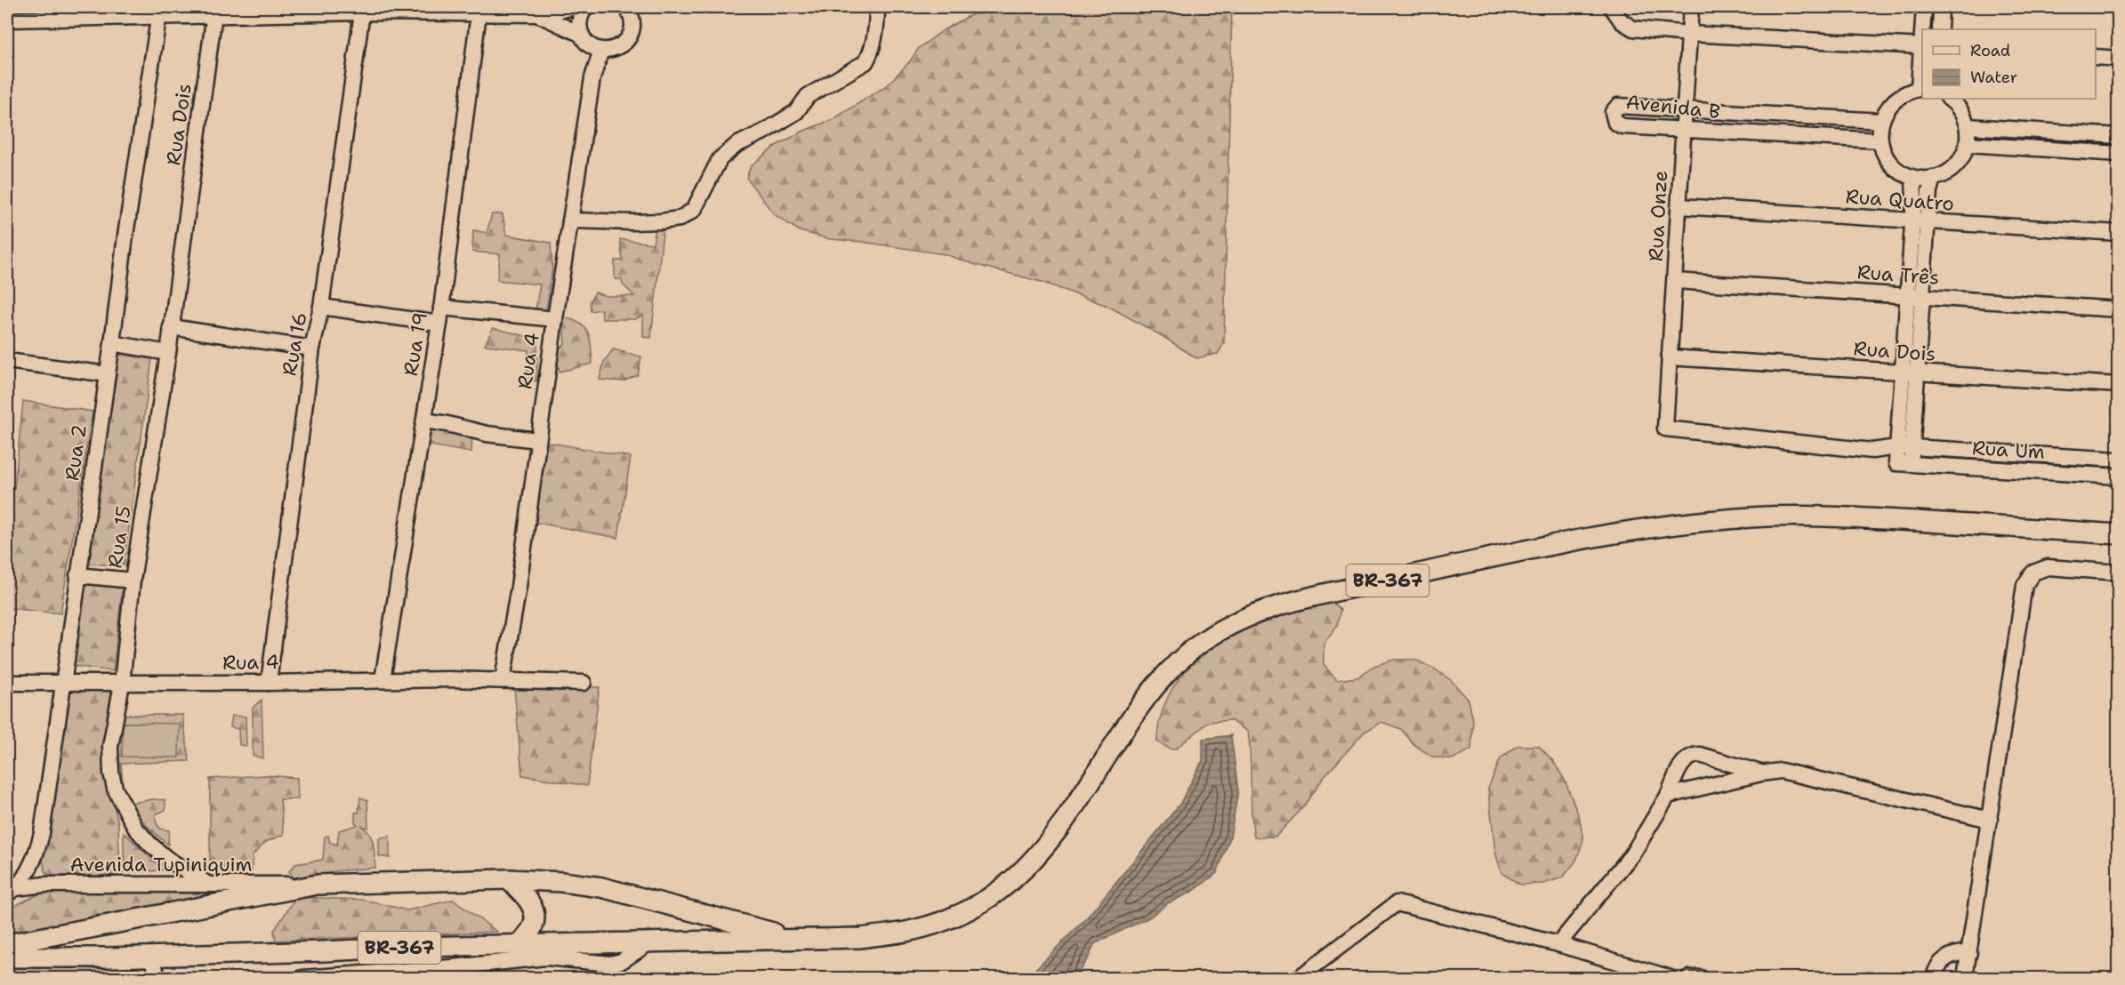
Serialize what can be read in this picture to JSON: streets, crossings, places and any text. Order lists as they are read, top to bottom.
{
  "streets": {
    "main road": ["BR-367"],
    "street": [
      "Avenida B",
      "Rua Dois",
      "Rua Quatro",
      "Rua Onze",
      "Rua Três",
      "Rua 16",
      "Rua 19",
      "Rua 4",
      "Rua Um",
      "Rua 2",
      "Rua 15",
      "Avenida Tupiniquim"
    ]
  },
  "crossings": [
    ["Avenida B", "Rua Onze"],
    ["Rua Dois", "Rua Onze"],
    ["Rua Dois", "Rua 15"],
    ["Rua Quatro", "Rua Onze"],
    ["Rua Onze", "Rua Três"],
    ["Rua Onze", "Rua Um"],
    ["Rua 16", "Rua 4"],
    ["Rua 19", "Rua 4"],
    ["Rua 4", "Rua 2"],
    ["Rua 4", "Rua 15"],
    ["Rua 2", "Avenida Tupiniquim"],
    ["Rua 15", "Avenida Tupiniquim"],
    ["BR-367", "Avenida Tupiniquim"]
  ],
  "legend": ["Road", "Water"]
}
